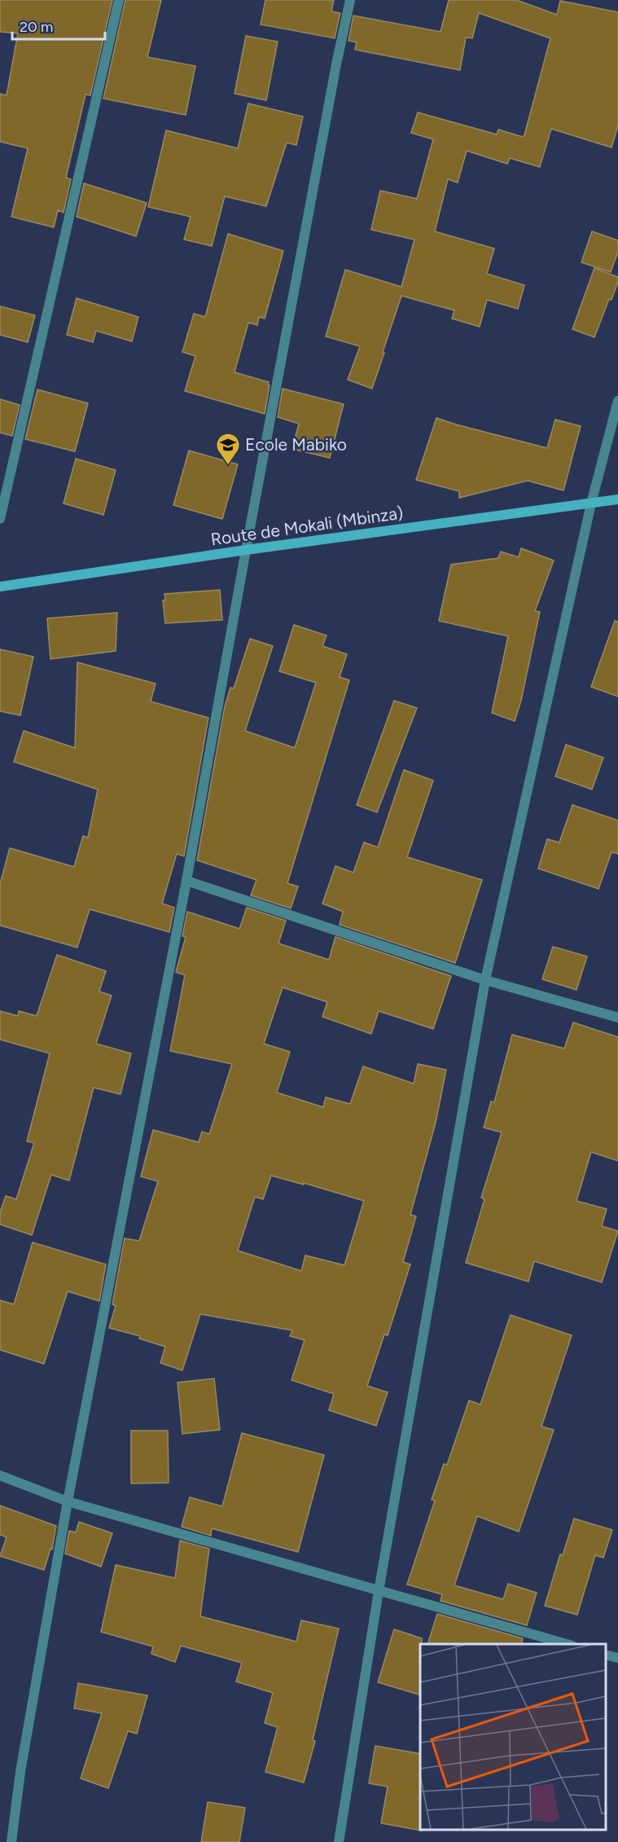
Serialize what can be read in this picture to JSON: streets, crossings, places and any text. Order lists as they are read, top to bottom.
{
  "streets": {
    "street": ["Route de Mokali (Mbinza)"]
  },
  "places": {
    "school or university": ["Ecole Mabiko"]
  },
  "scale_bar": "20 m"
}
